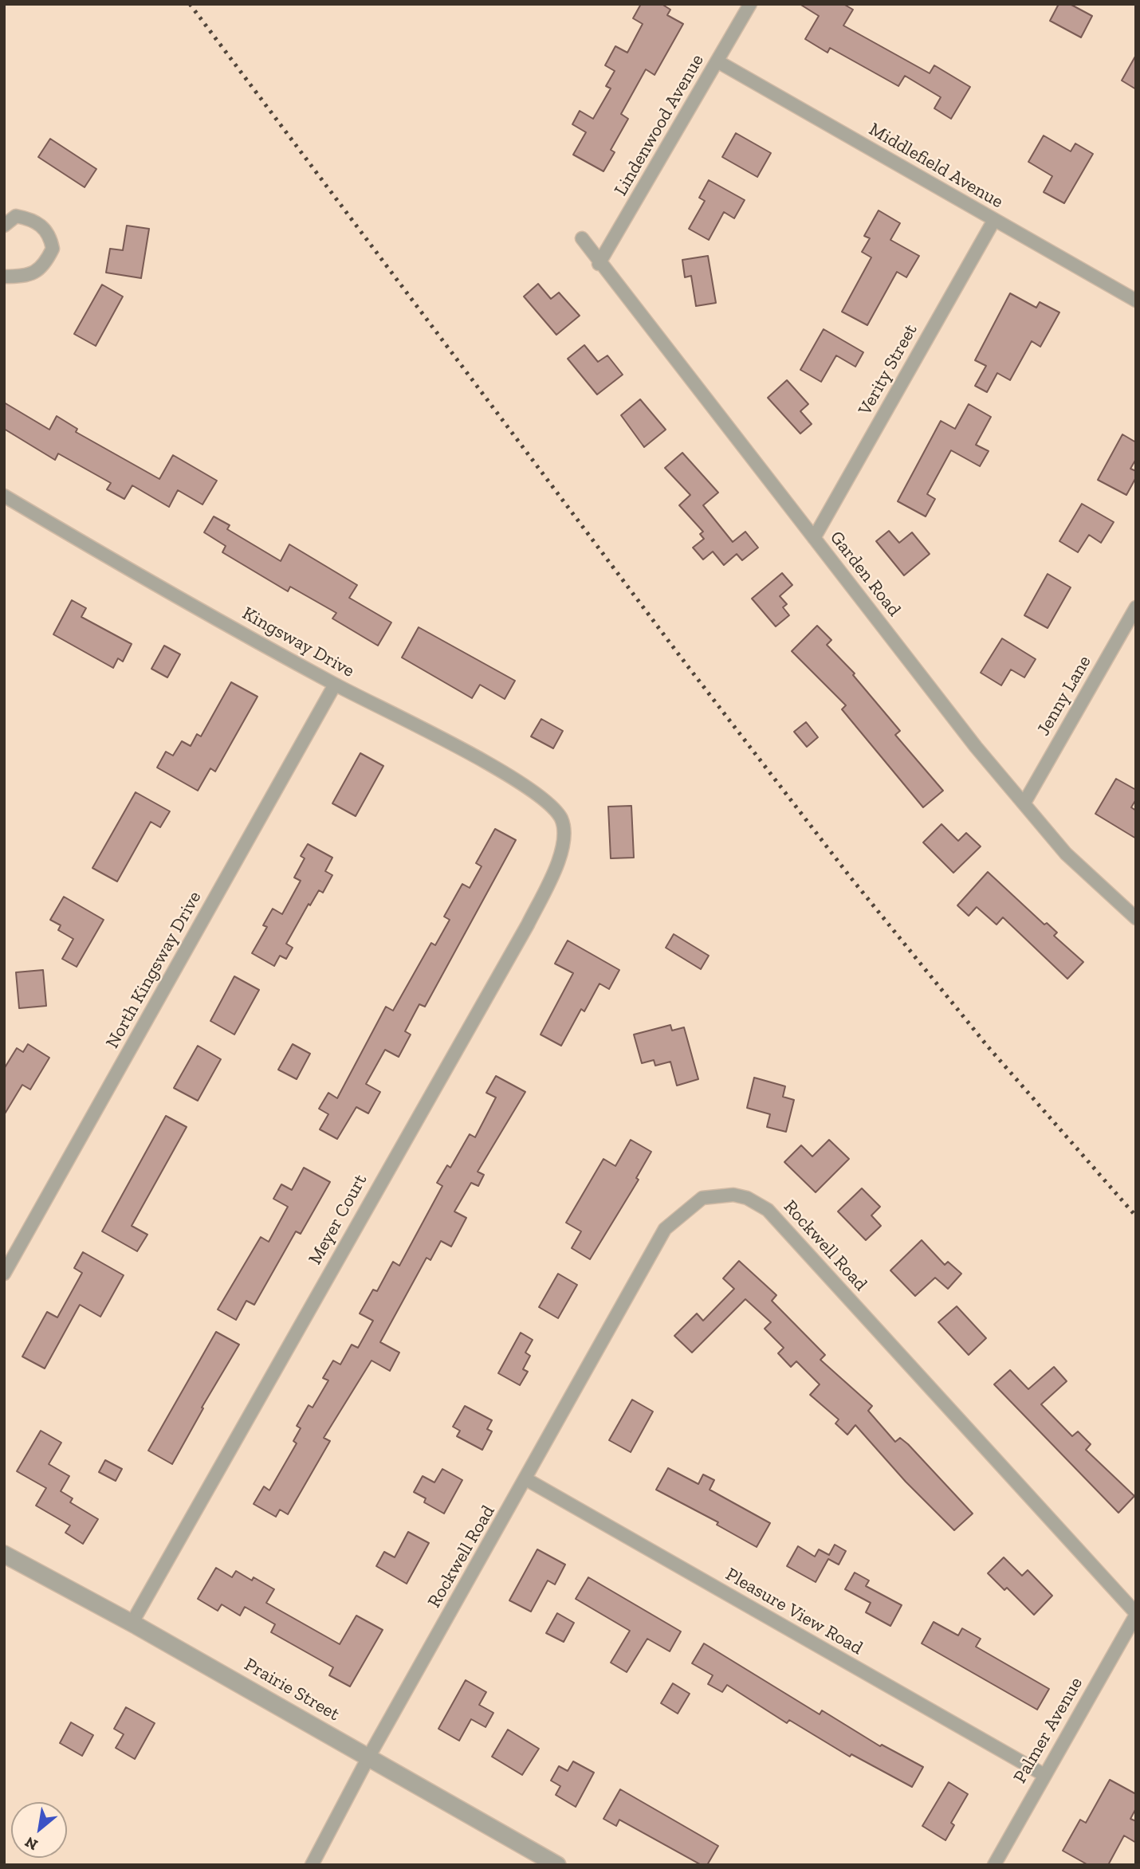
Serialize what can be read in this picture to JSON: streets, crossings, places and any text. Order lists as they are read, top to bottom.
{
  "streets": {
    "street": [
      "Lindenwood Avenue",
      "Middlefield Avenue",
      "Verity Street",
      "Garden Road",
      "Kingsway Drive",
      "Jenny Lane",
      "North Kingsway Drive",
      "Meyer Court",
      "Rockwell Road",
      "Pleasure View Road",
      "Prairie Street",
      "Palmer Avenue"
    ]
  },
  "crossings": [
    ["Lindenwood Avenue", "Middlefield Avenue"],
    ["Lindenwood Avenue", "Garden Road"],
    ["Middlefield Avenue", "Verity Street"],
    ["Verity Street", "Garden Road"],
    ["Garden Road", "Jenny Lane"],
    ["Kingsway Drive", "North Kingsway Drive"],
    ["Kingsway Drive", "Meyer Court"],
    ["Meyer Court", "Prairie Street"],
    ["Rockwell Road", "Pleasure View Road"],
    ["Rockwell Road", "Prairie Street"],
    ["Rockwell Road", "Palmer Avenue"],
    ["Pleasure View Road", "Palmer Avenue"]
  ],
  "north": "bottom left"
}
